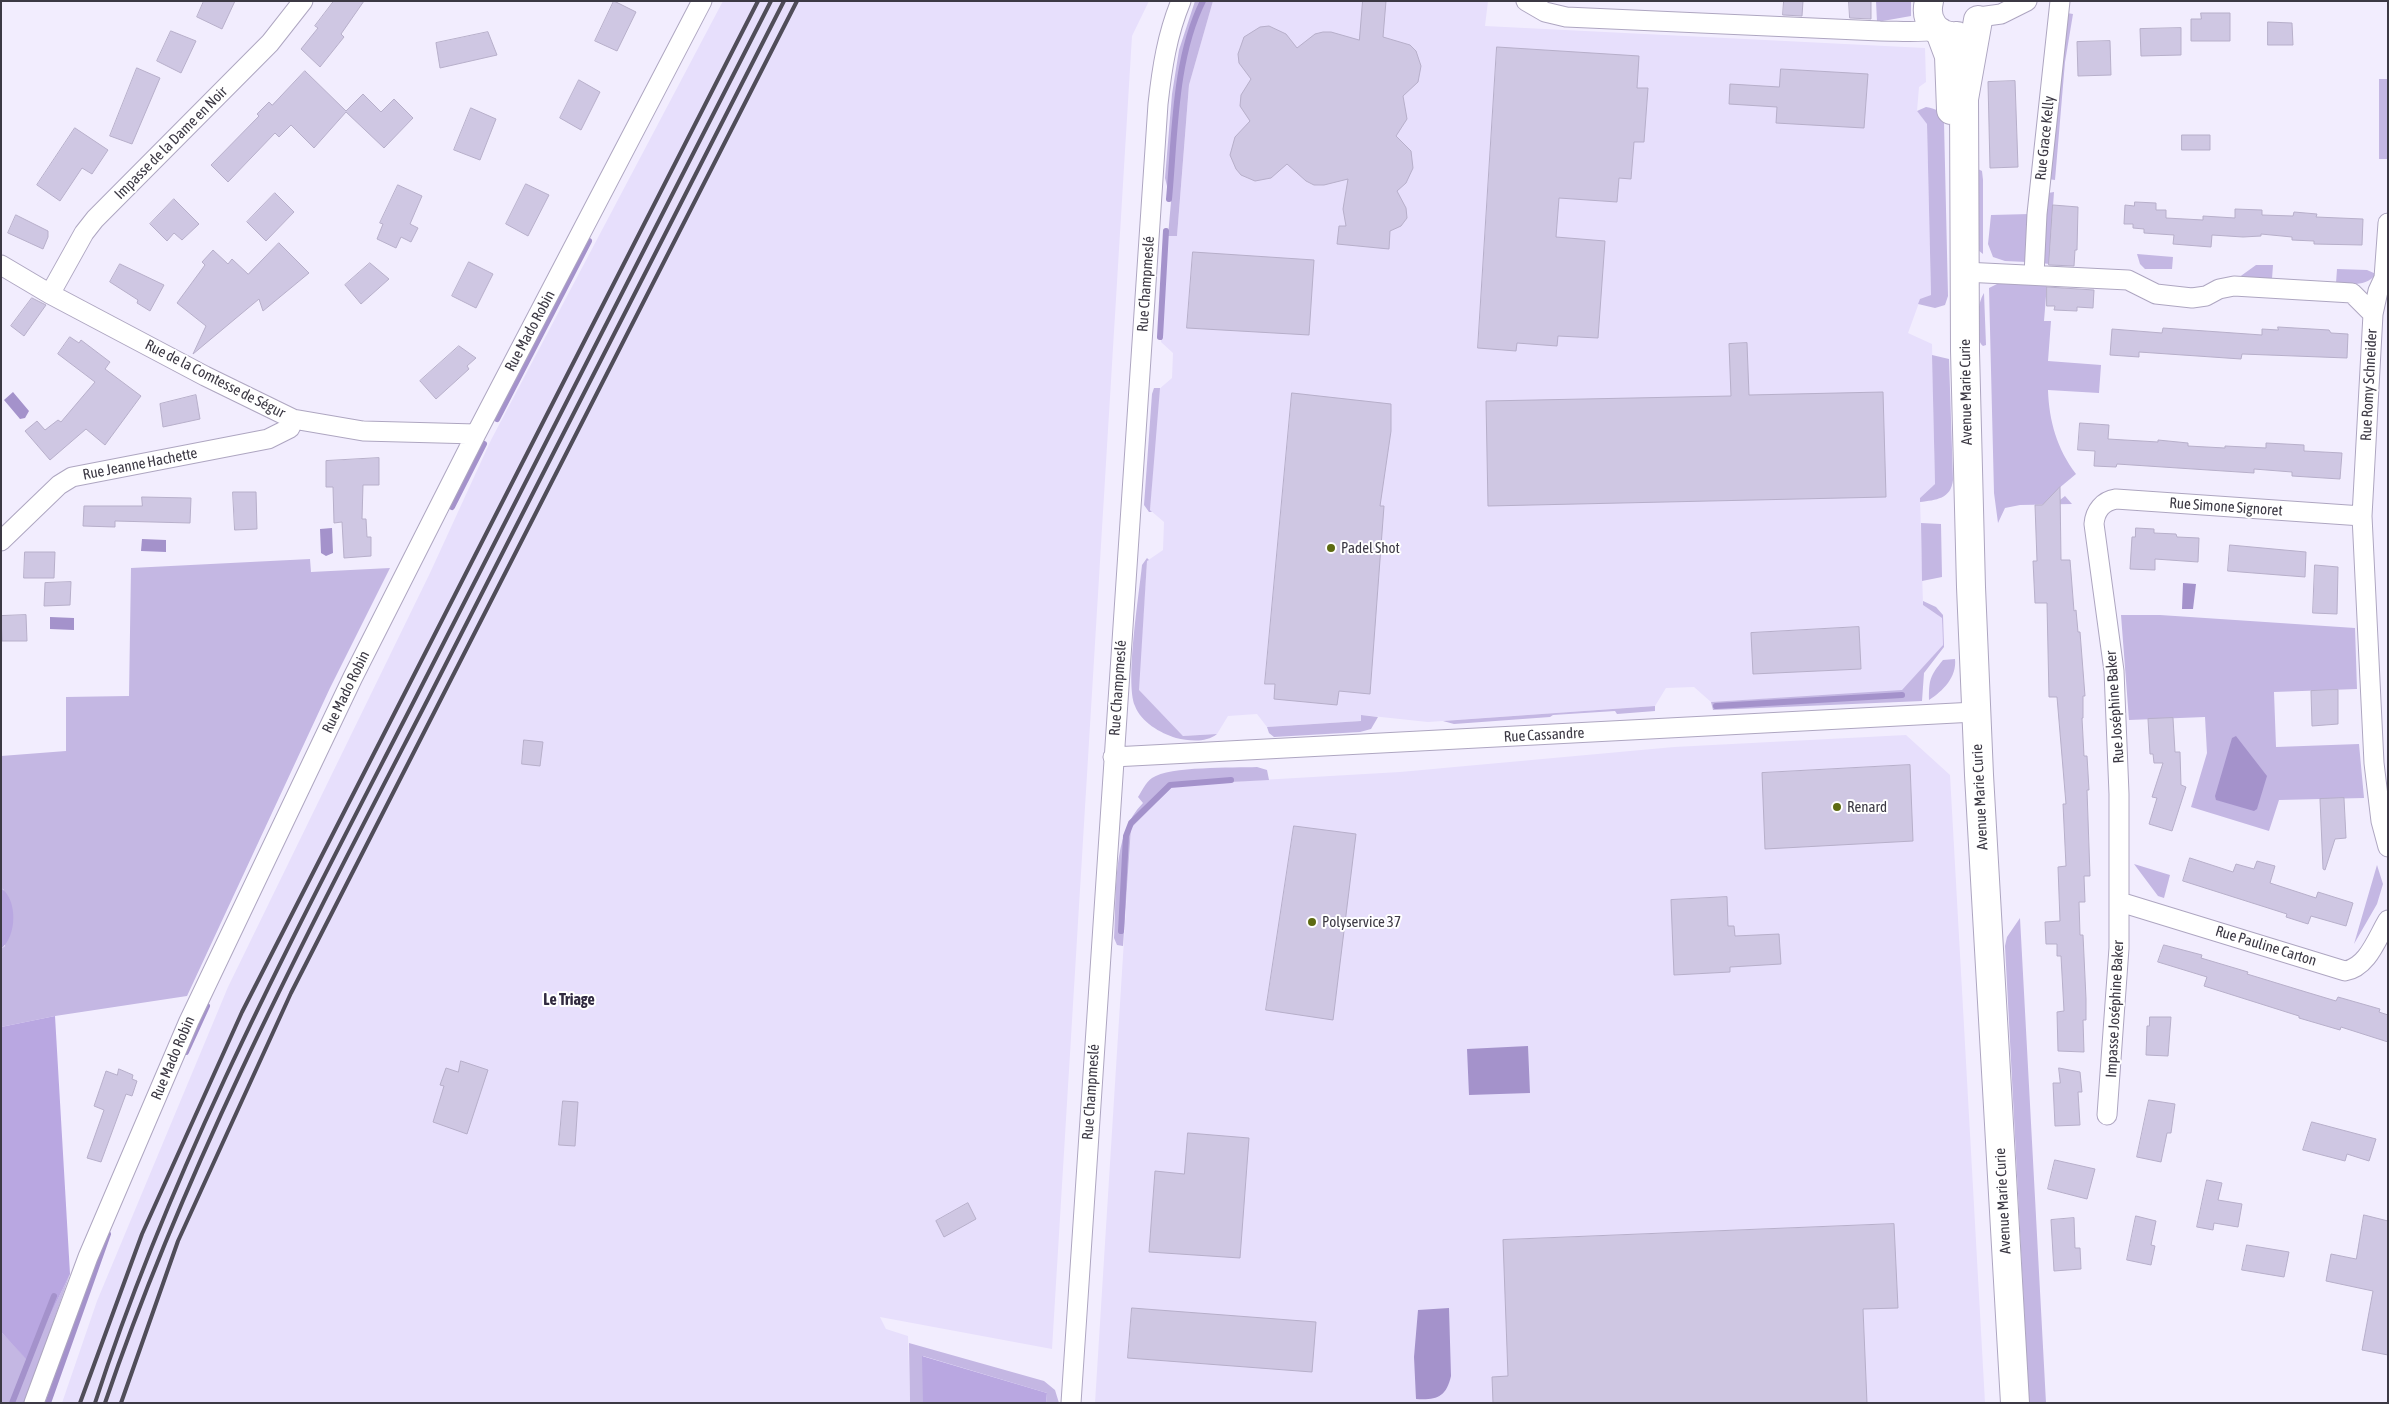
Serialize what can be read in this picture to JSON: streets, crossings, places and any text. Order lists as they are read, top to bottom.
{
  "streets": {
    "main road": ["Avenue Marie Curie"],
    "street": [
      "Rue Grace Kelly",
      "Impasse de la Dame en Noir",
      "Rue Champmeslé",
      "Rue Mado Robin",
      "Rue de la Comtesse de Ségur",
      "Rue Romy Schneider",
      "Rue Jeanne Hachette",
      "Rue Simone Signoret",
      "Rue Joséphine Baker",
      "Rue Cassandre",
      "Rue Pauline Carton",
      "Impasse Joséphine Baker"
    ]
  },
  "crossings": [
    ["Impasse de la Dame en Noir", "Rue de la Comtesse de Ségur"],
    ["Rue Champmeslé", "Rue Cassandre"],
    ["Rue Mado Robin", "Rue de la Comtesse de Ségur"],
    ["Rue de la Comtesse de Ségur", "Rue Jeanne Hachette"],
    ["Rue Romy Schneider", "Rue Simone Signoret"],
    ["Avenue Marie Curie", "Rue Cassandre"],
    ["Rue Simone Signoret", "Rue Joséphine Baker"],
    ["Rue Joséphine Baker", "Rue Pauline Carton"],
    ["Rue Joséphine Baker", "Impasse Joséphine Baker"],
    ["Rue Pauline Carton", "Impasse Joséphine Baker"]
  ],
  "districts": ["Le Triage"],
  "places": ["Padel Shot", "Renard", "Polyservice 37"]
}
